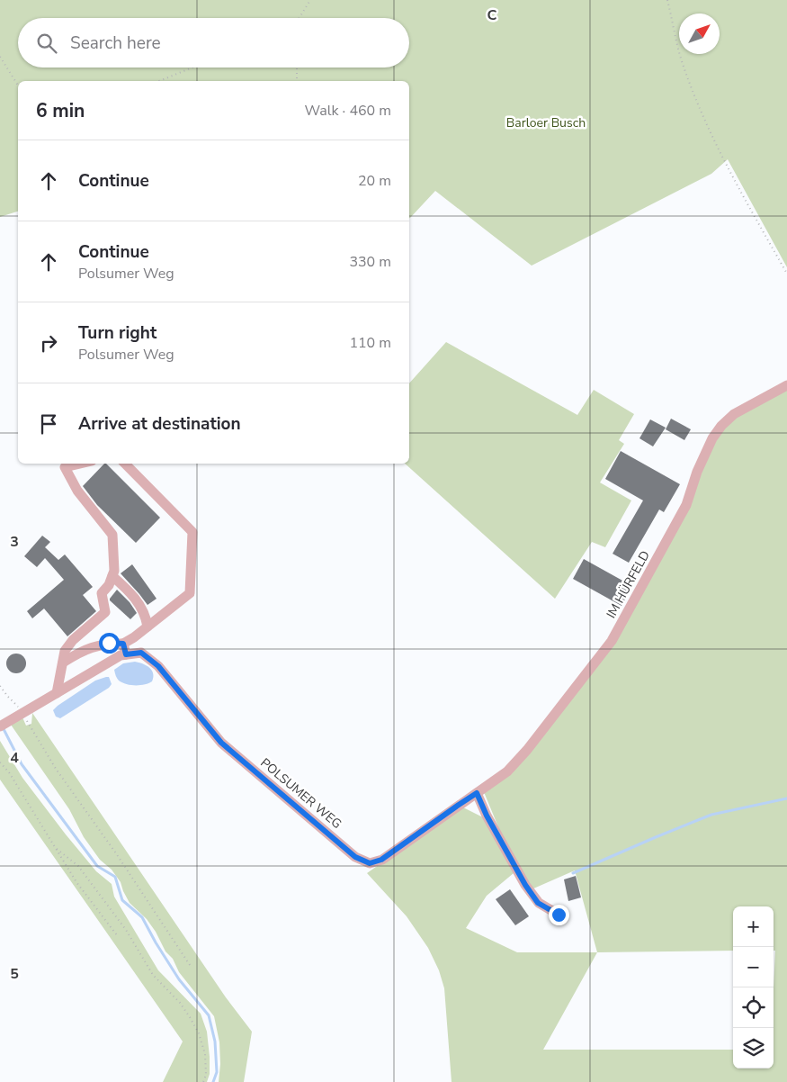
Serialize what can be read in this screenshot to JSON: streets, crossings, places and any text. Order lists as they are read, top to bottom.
{
  "streets": {
    "street": ["IM HÜRFELD", "POLSUMER WEG"]
  },
  "crossings": [
    ["IM HÜRFELD", "POLSUMER WEG"]
  ],
  "parks": ["Barloer Busch"],
  "north": "top right",
  "page": {
    "search": "Search here",
    "heading": ["6 min", "Walk · 460 m"],
    "list": [
      ["Continue", "20 m"],
      ["Continue", "Polsumer Weg", "330 m"],
      ["Turn right", "Polsumer Weg", "110 m"],
      "Arrive at destination"
    ],
    "map_buttons": ["+", "−"]
  },
  "grid": {
    "columns": ["C"],
    "rows": ["3", "4", "5"]
  }
}
